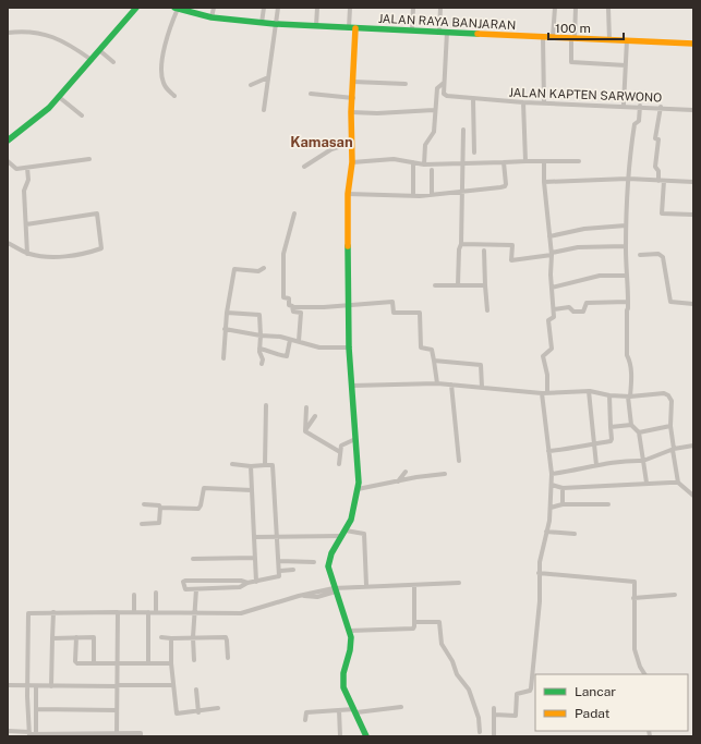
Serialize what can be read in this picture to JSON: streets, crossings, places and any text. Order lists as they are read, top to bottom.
{
  "streets": {
    "street": ["JALAN RAYA BANJARAN", "JALAN KAPTEN SARWONO"]
  },
  "districts": ["Kamasan"],
  "legend": ["Lancar", "Padat"],
  "scale_bar": "100 m"
}
